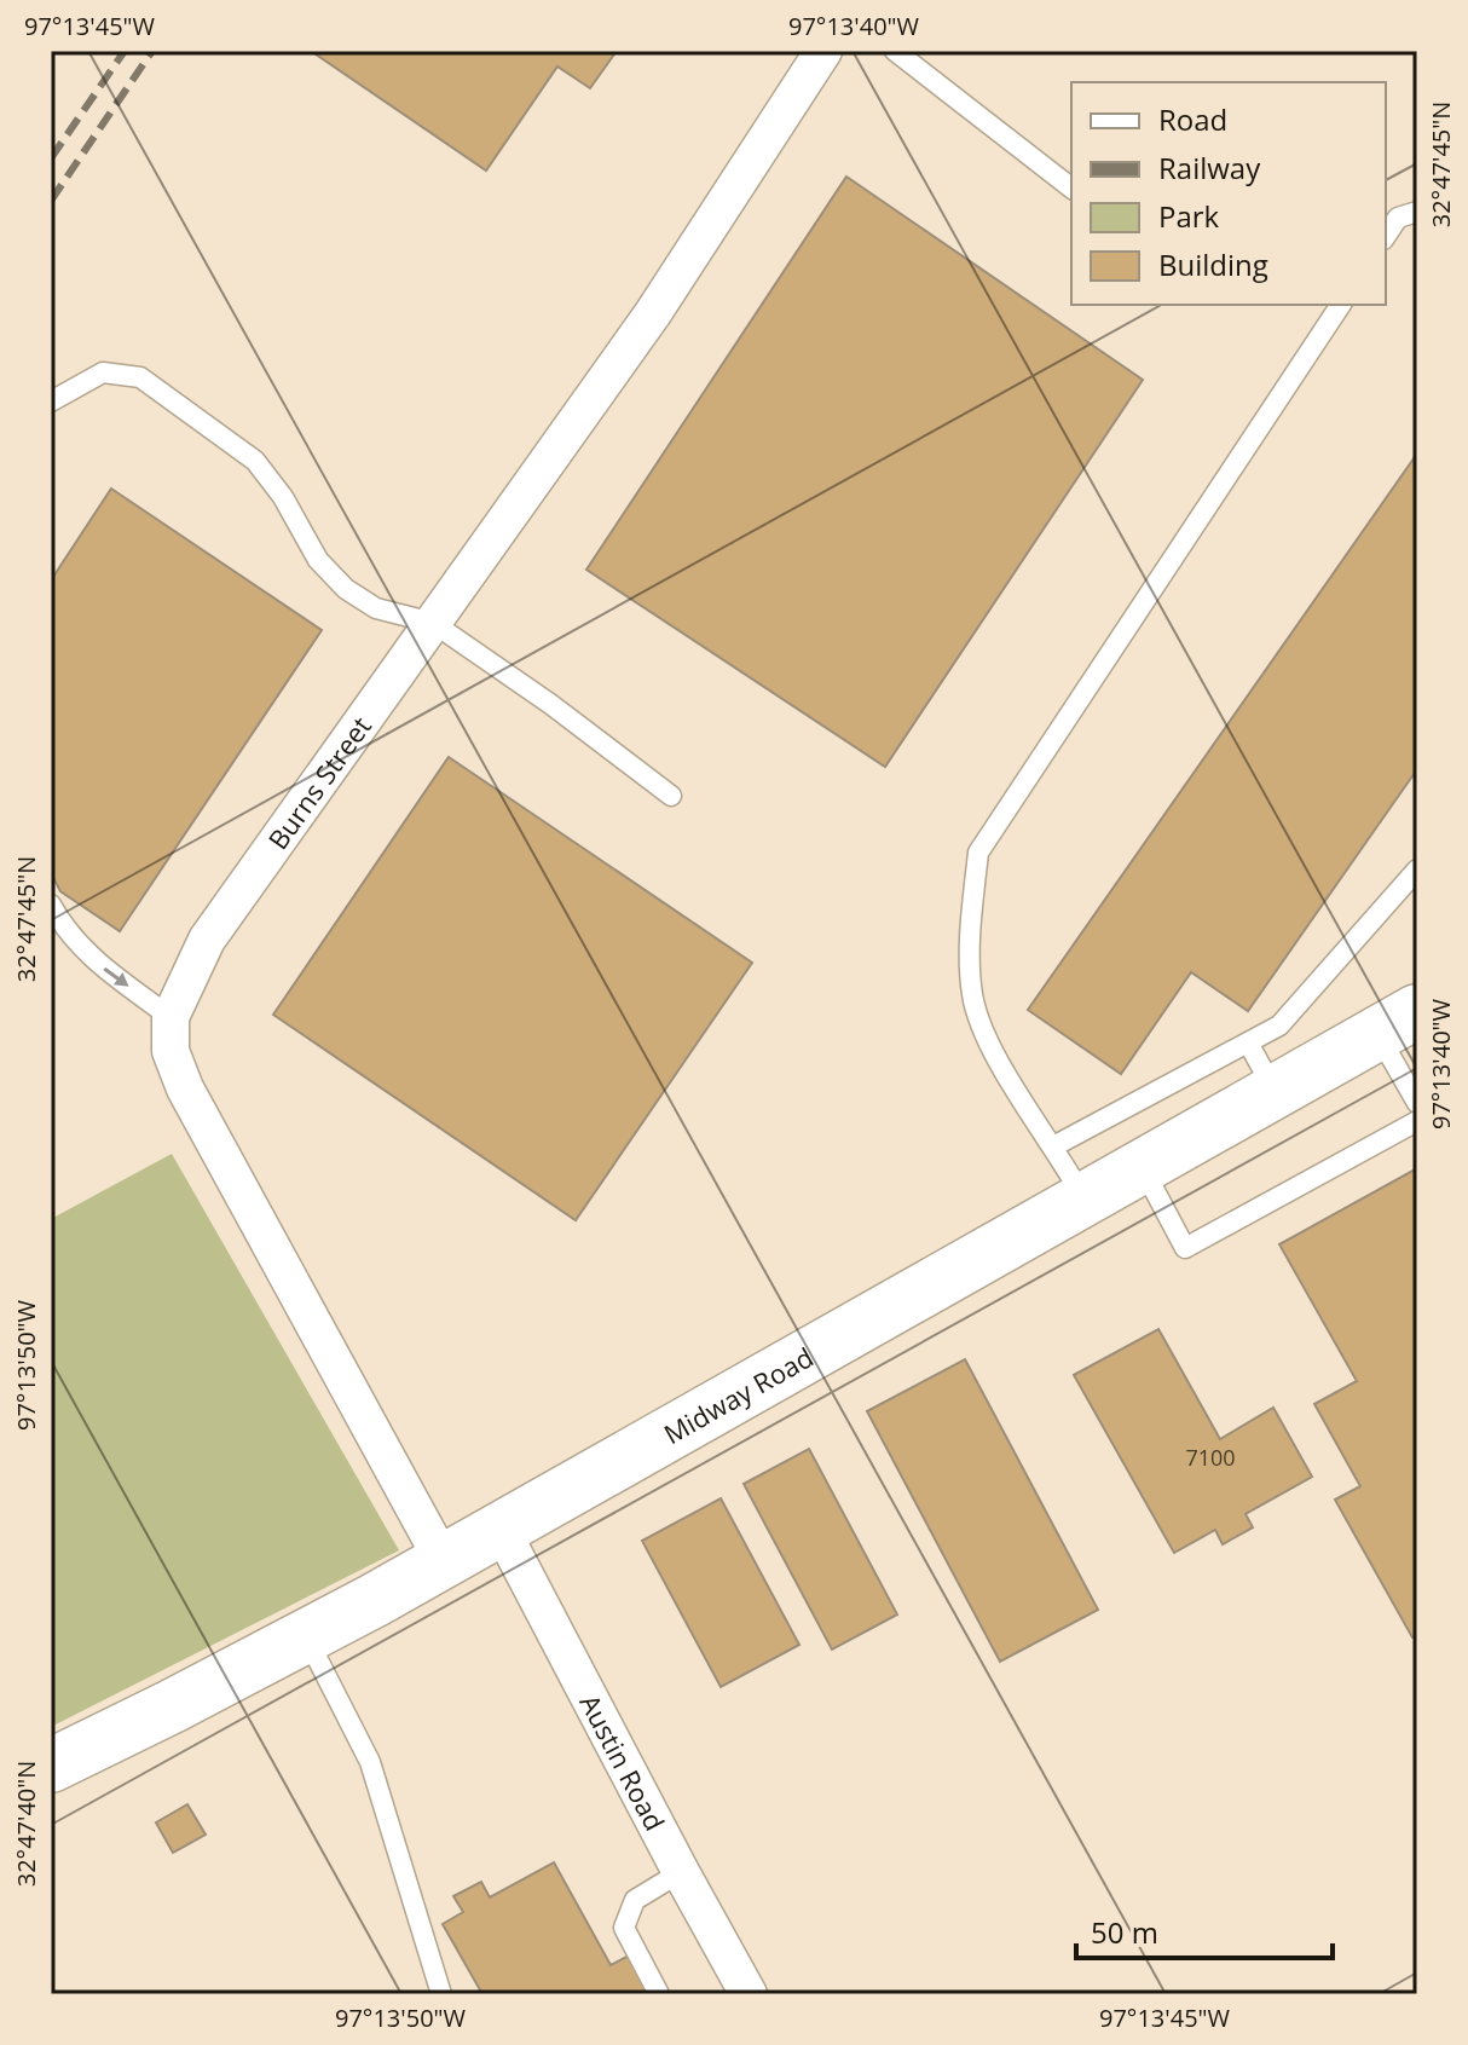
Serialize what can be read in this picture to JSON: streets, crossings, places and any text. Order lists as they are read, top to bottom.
{
  "streets": {
    "main road": ["Midway Road"],
    "street": ["Burns Street", "Austin Road"]
  },
  "crossings": [
    ["Midway Road", "Austin Road"]
  ],
  "house_numbers": ["7100"],
  "legend": [
    "Road",
    "Railway",
    "Park",
    "Building"
  ],
  "scale_bar": "50 m",
  "coordinates": [
    "97°13'45\"W",
    "97°13'40\"W",
    "32°47'45\"N",
    "97°13'50\"W",
    "32°47'40\"N"
  ]
}
